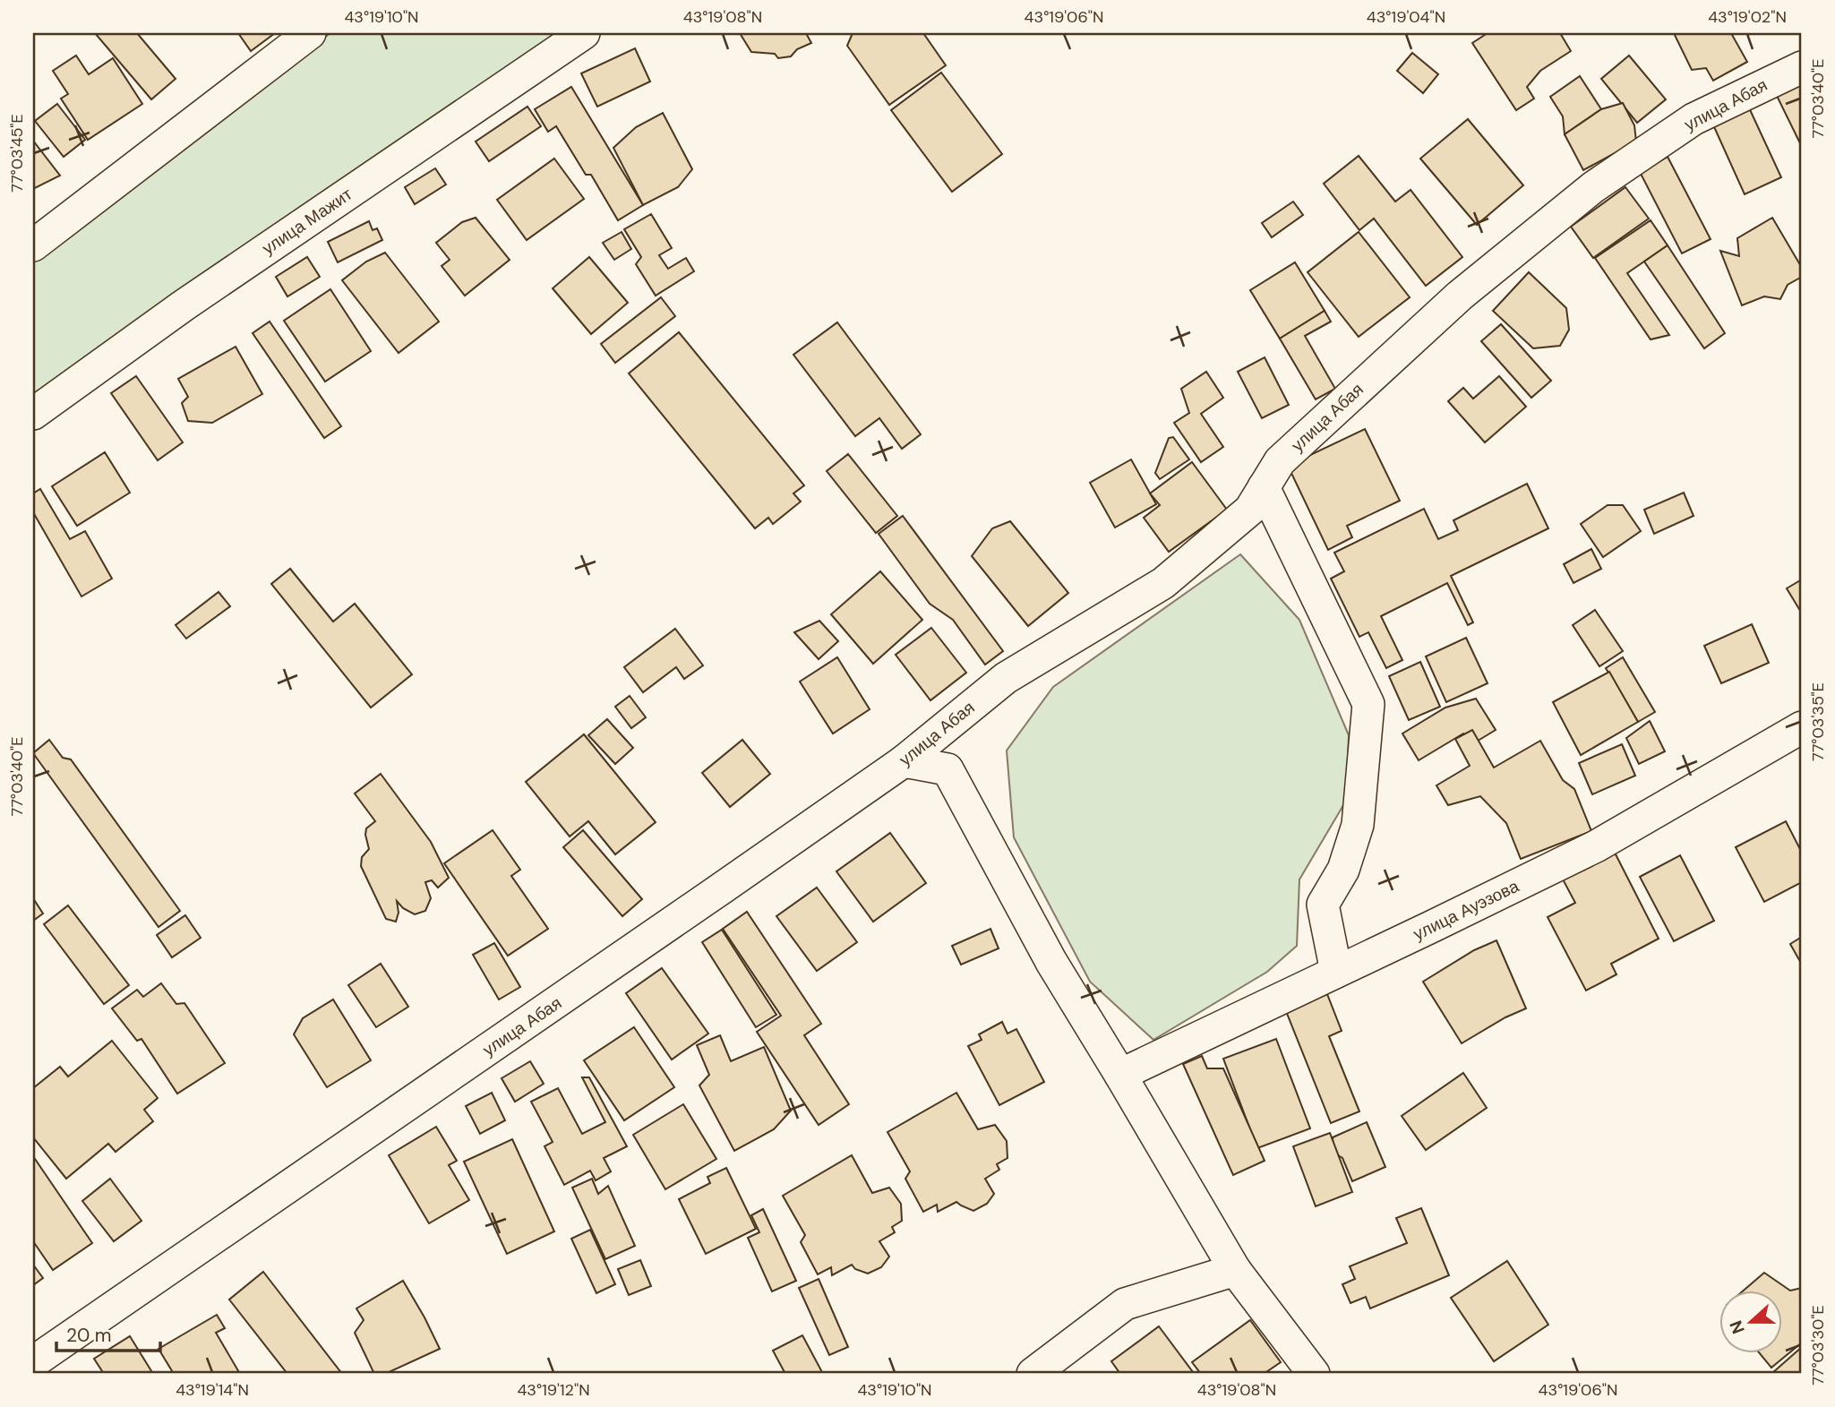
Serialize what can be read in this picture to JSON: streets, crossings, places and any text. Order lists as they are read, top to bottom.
{
  "streets": {
    "street": ["улица Абая", "улица Мажит", "улица Ауэзова"]
  },
  "scale_bar": "20 m",
  "north": "left",
  "coordinates": [
    "43°19'10\"N",
    "43°19'08\"N",
    "43°19'06\"N",
    "43°19'04\"N",
    "43°19'02\"N",
    "77°03'40\"E",
    "77°03'45\"E",
    "77°03'35\"E",
    "77°03'30\"E",
    "43°19'14\"N",
    "43°19'12\"N"
  ]
}
